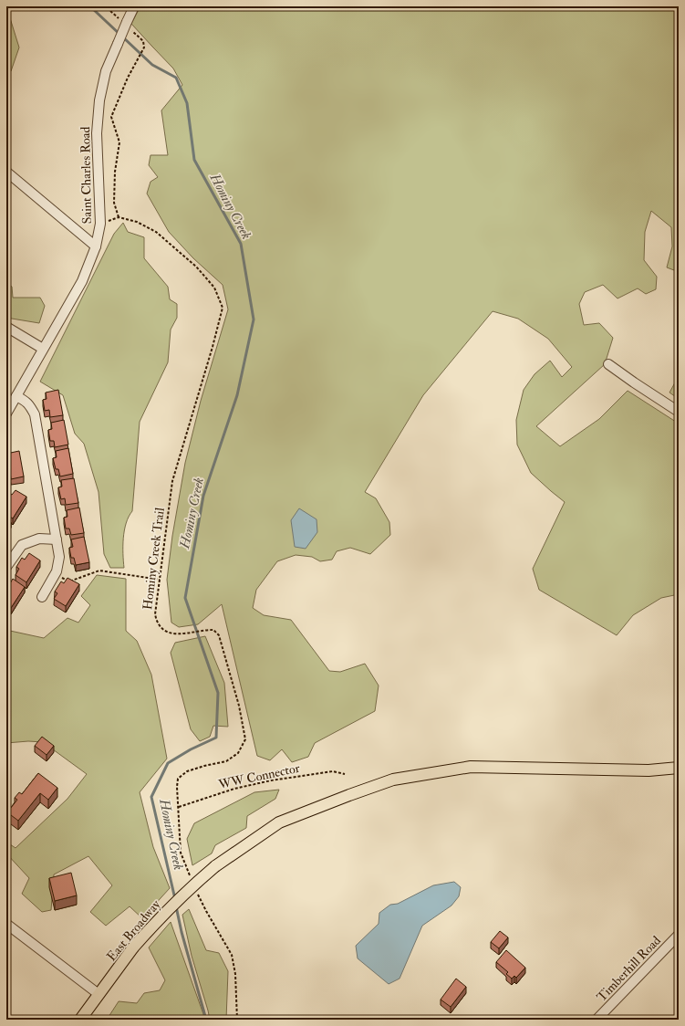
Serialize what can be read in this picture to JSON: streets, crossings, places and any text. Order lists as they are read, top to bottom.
{
  "streets": {
    "main road": ["East Broadway"],
    "street": ["Saint Charles Road", "Timberhill Road"],
    "path": ["Hominy Creek Trail", "WW Connector"]
  },
  "crossings": [
    ["Hominy Creek Trail", "WW Connector"]
  ],
  "water": ["Hominy Creek"]
}
